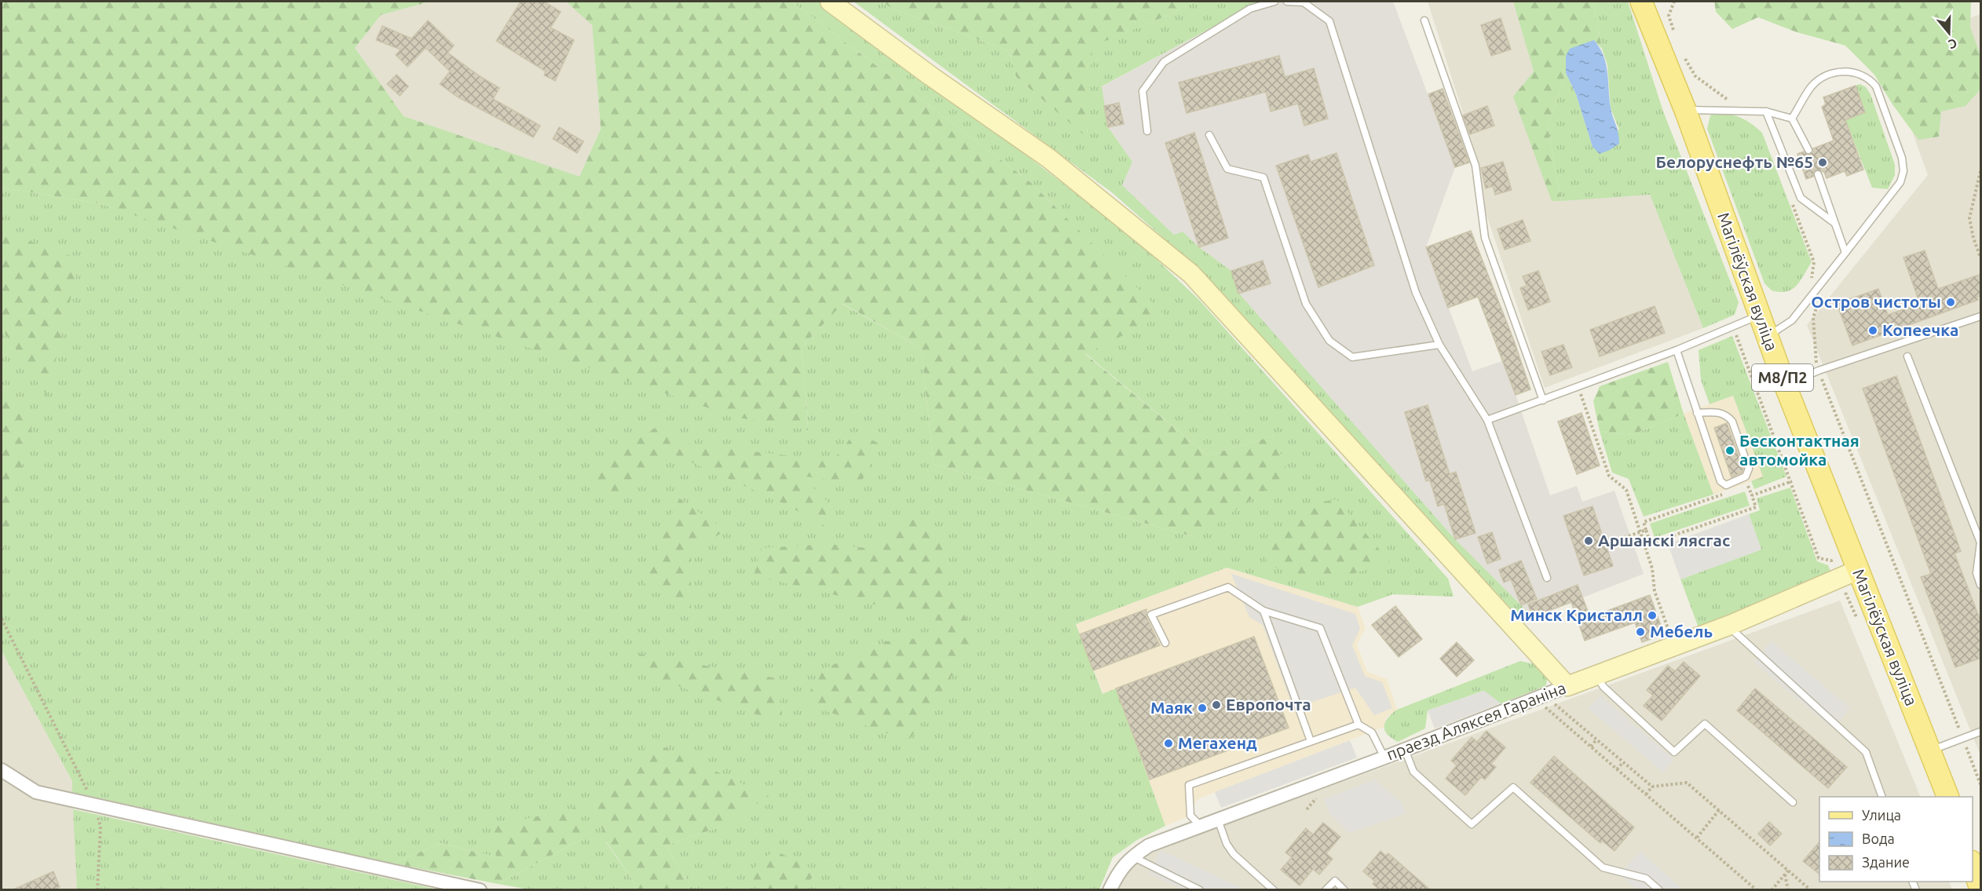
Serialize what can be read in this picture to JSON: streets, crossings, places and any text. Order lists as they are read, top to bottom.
{
  "streets": {
    "main road": ["Магілёўская вуліца", "М8/П2"],
    "street": ["праезд Аляксея Гараніна"]
  },
  "crossings": [
    ["Магілёўская вуліца", "праезд Аляксея Гараніна"]
  ],
  "places": [
    "Белоруснефть №65",
    "Остров чистоты",
    "Копеечка",
    "Бесконтактная автомойка",
    "Аршанскі лясгас",
    "Минск Кристалл",
    "Мебель",
    "Европочта",
    "Маяк",
    "Мегахенд"
  ],
  "legend": ["Улица", "Вода", "Здание"],
  "north": "bottom"
}
